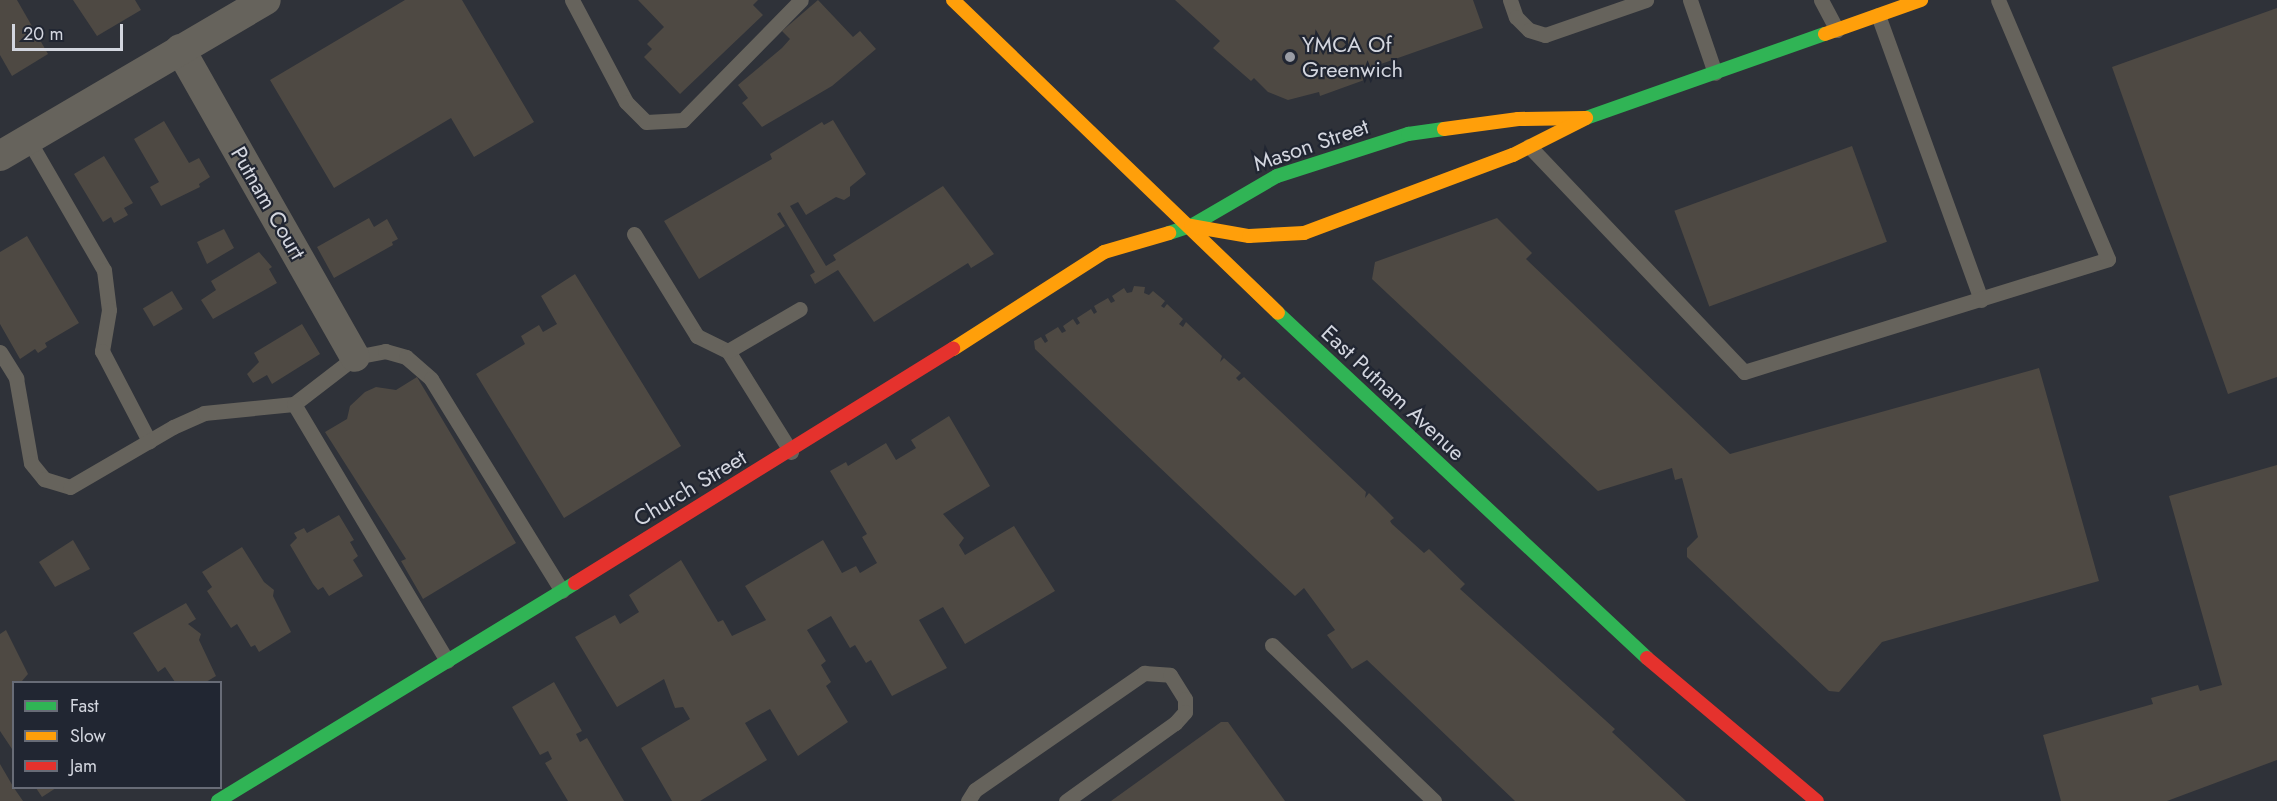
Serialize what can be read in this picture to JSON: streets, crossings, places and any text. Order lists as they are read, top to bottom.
{
  "streets": {
    "street": [
      "Mason Street",
      "Putnam Court",
      "East Putnam Avenue",
      "Church Street"
    ]
  },
  "crossings": [
    ["Mason Street", "East Putnam Avenue"],
    ["Mason Street", "Church Street"],
    ["East Putnam Avenue", "Church Street"]
  ],
  "places": ["YMCA Of Greenwich"],
  "legend": ["Fast", "Slow", "Jam"],
  "scale_bar": "20 m"
}
